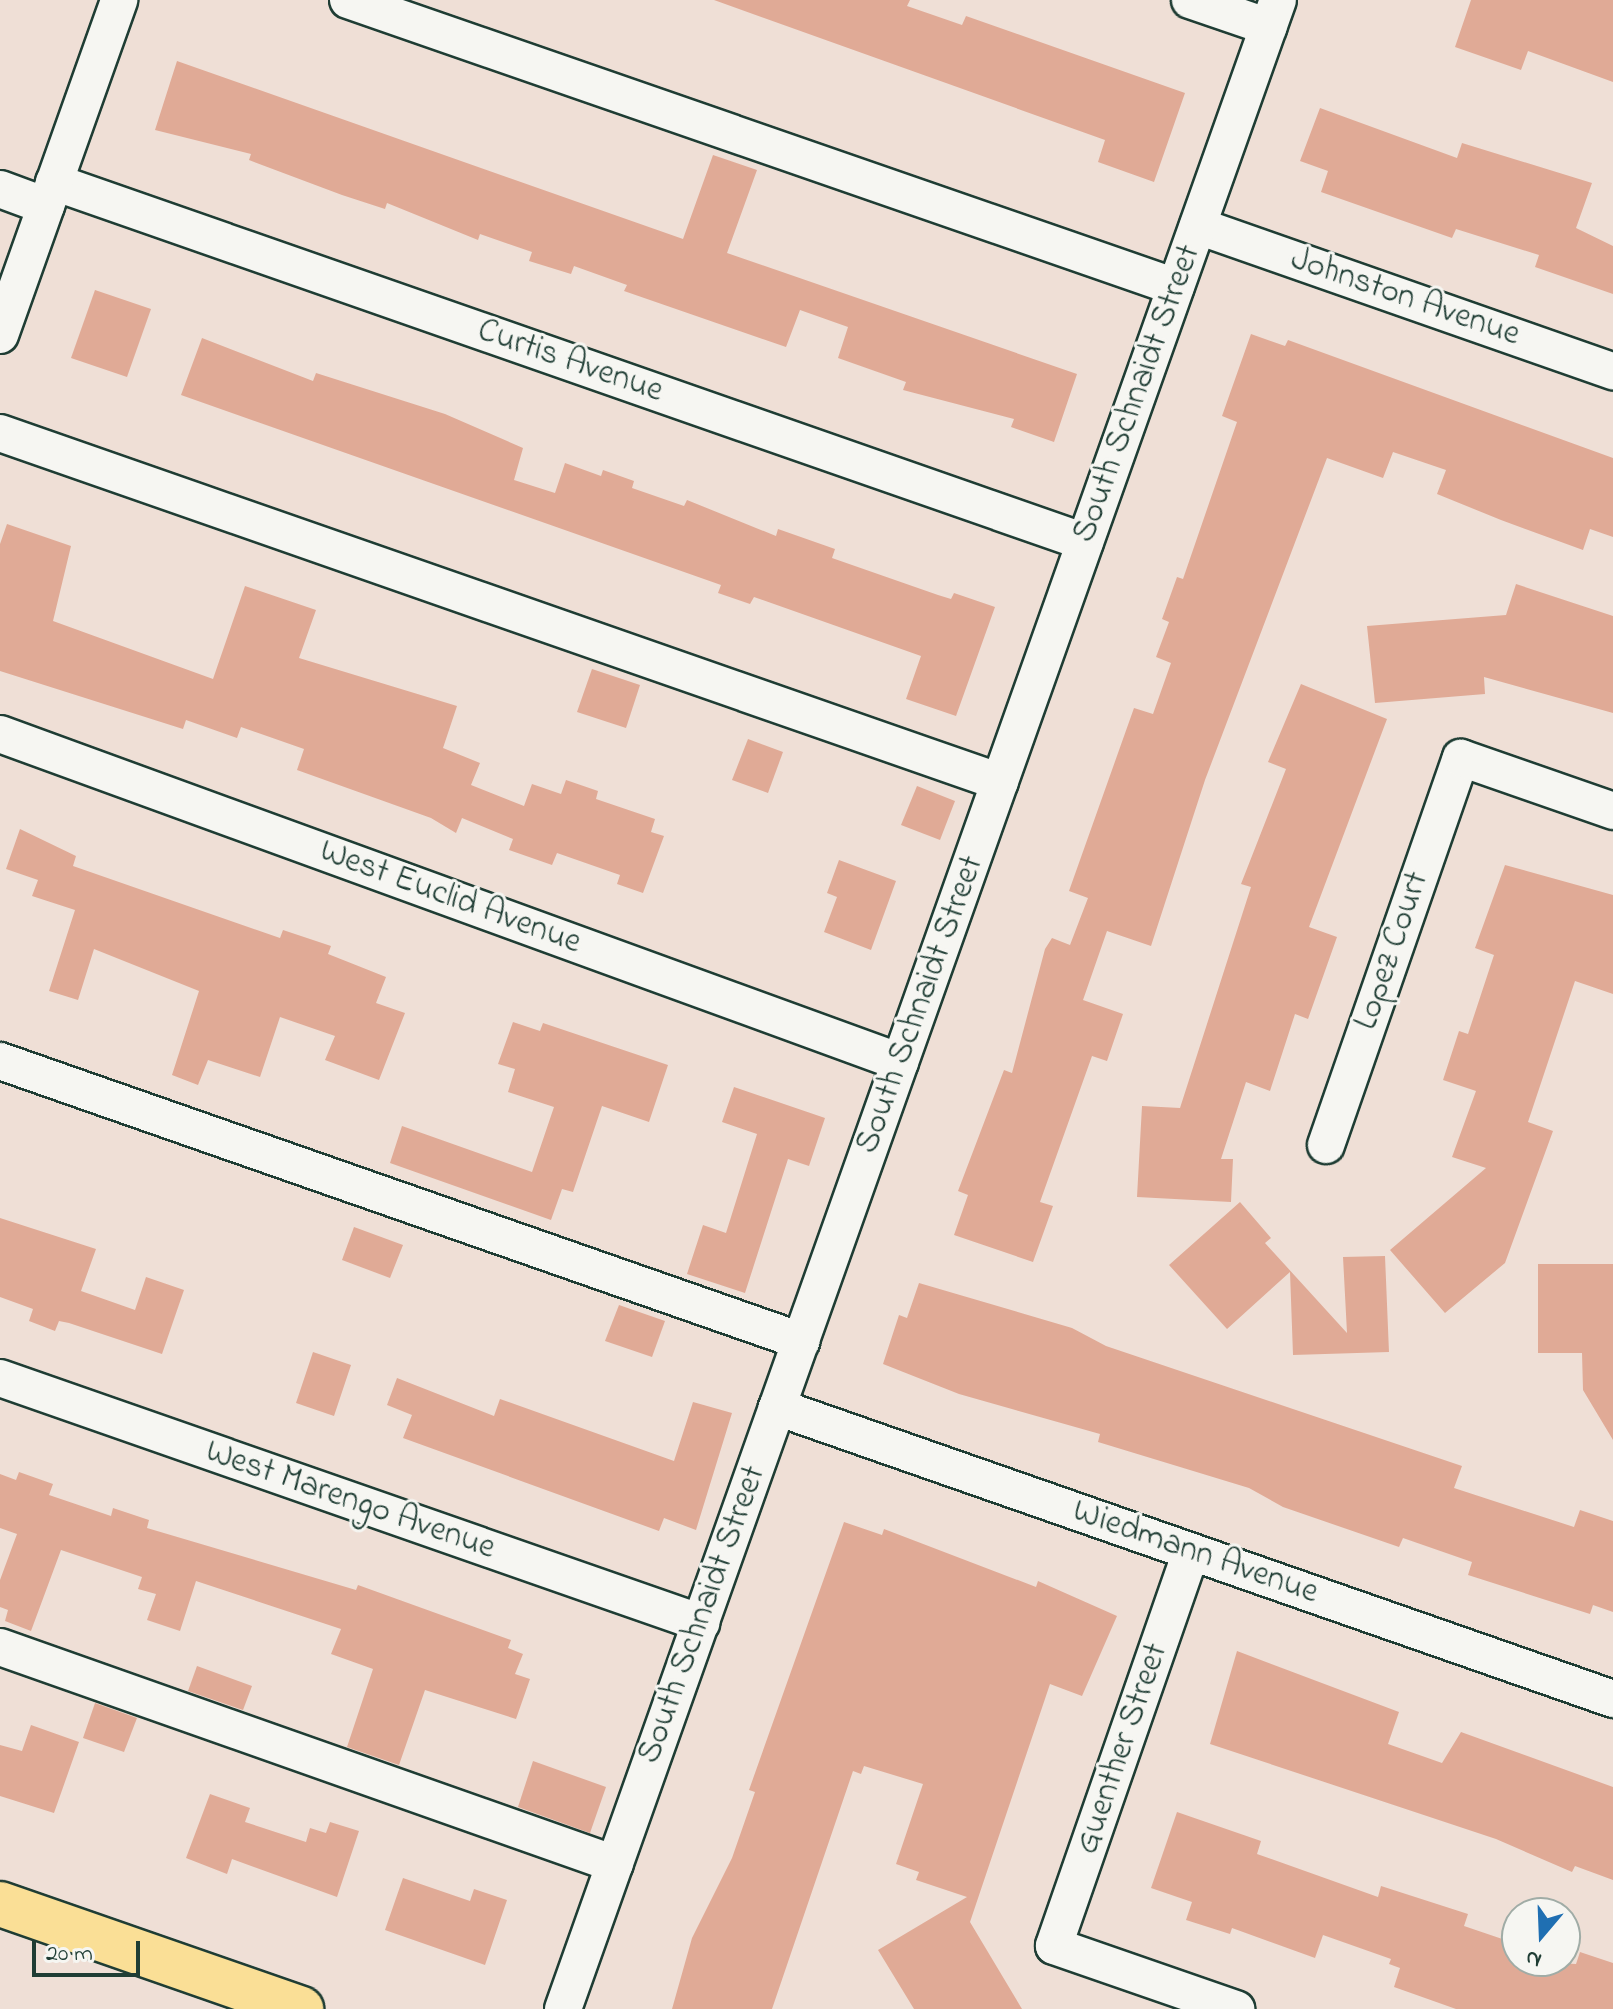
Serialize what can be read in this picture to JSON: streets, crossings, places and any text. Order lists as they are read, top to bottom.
{
  "streets": {
    "street": [
      "Johnston Avenue",
      "Curtis Avenue",
      "South Schnaidt Street",
      "West Euclid Avenue",
      "Lopez Court",
      "West Marengo Avenue",
      "Wiedmann Avenue",
      "Guenther Street"
    ]
  },
  "crossings": [
    ["Johnston Avenue", "South Schnaidt Street"],
    ["Curtis Avenue", "South Schnaidt Street"],
    ["South Schnaidt Street", "West Euclid Avenue"],
    ["South Schnaidt Street", "West Marengo Avenue"],
    ["South Schnaidt Street", "Wiedmann Avenue"],
    ["Wiedmann Avenue", "Guenther Street"]
  ],
  "scale_bar": "20 m",
  "north": "bottom"
}
